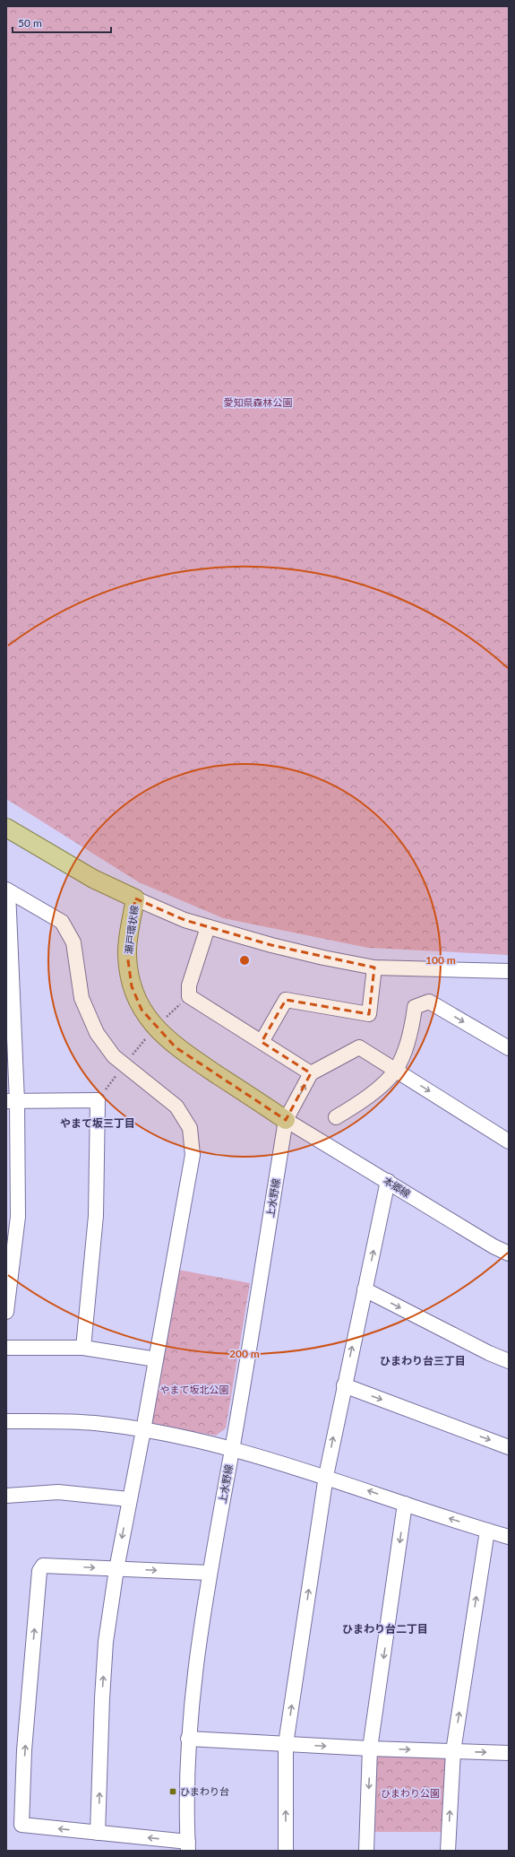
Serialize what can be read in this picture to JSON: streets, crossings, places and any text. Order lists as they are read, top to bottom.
{
  "streets": {
    "main road": ["瀬戸環状線"],
    "street": ["本郷線", "上水野線"]
  },
  "crossings": [
    ["瀬戸環状線", "本郷線"],
    ["瀬戸環状線", "上水野線"],
    ["本郷線", "上水野線"]
  ],
  "districts": ["やまて坂三丁目", "ひまわり台三丁目", "ひまわり台二丁目"],
  "parks": ["愛知県森林公園", "やまて坂北公園", "ひまわり公園"],
  "places": {
    "transit": ["ひまわり台"]
  },
  "scale_bar": "50 m",
  "rings": ["100 m", "200 m"]
}
